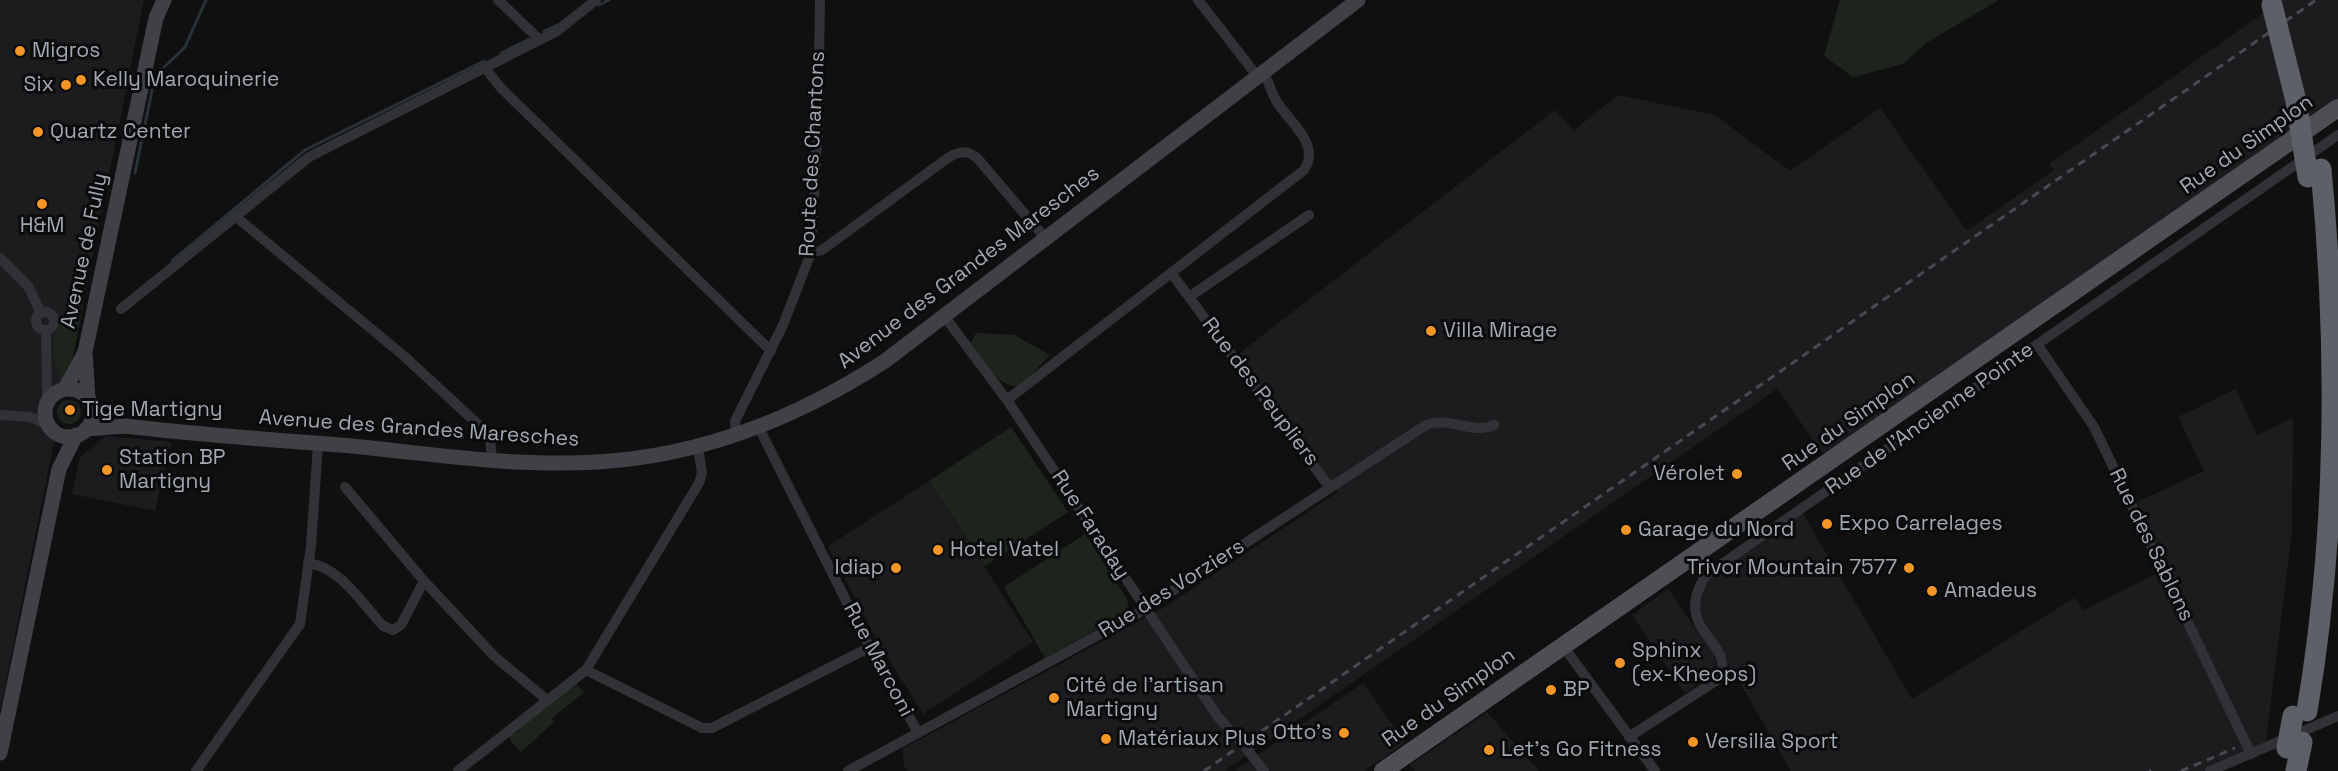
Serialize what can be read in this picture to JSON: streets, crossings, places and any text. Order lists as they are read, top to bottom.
{
  "streets": {
    "main road": ["Rue du Simplon", "Avenue de Fully", "Avenue des Grandes Maresches"],
    "street": [
      "Route des Chantons",
      "Rue des Peupliers",
      "Rue de l'Ancienne Pointe",
      "Rue Faraday",
      "Rue des Sablons",
      "Rue des Vorziers",
      "Rue Marconi"
    ]
  },
  "crossings": [
    ["Route des Chantons", "Avenue des Grandes Maresches"],
    ["Avenue de Fully", "Avenue des Grandes Maresches"],
    ["Avenue des Grandes Maresches", "Rue Faraday"],
    ["Avenue des Grandes Maresches", "Rue Marconi"],
    ["Rue des Peupliers", "Rue des Vorziers"],
    ["Rue de l'Ancienne Pointe", "Rue des Sablons"],
    ["Rue Faraday", "Rue des Vorziers"],
    ["Rue des Vorziers", "Rue Marconi"]
  ],
  "places": [
    "Migros",
    "Kelly Maroquinerie",
    "Six",
    "Quartz Center",
    "H&M",
    "Villa Mirage",
    "Tige Martigny",
    "Station BP Martigny",
    "Vérolet",
    "Expo Carrelages",
    "Garage du Nord",
    "Hotel Vatel",
    "Idiap",
    "Trivor Mountain 7577",
    "Amadeus",
    "Sphinx (ex-Kheops)",
    "BP",
    "Cité de l'artisan Martigny",
    "Otto's",
    "Matériaux Plus",
    "Versilia Sport",
    "Let's Go Fitness"
  ]
}
